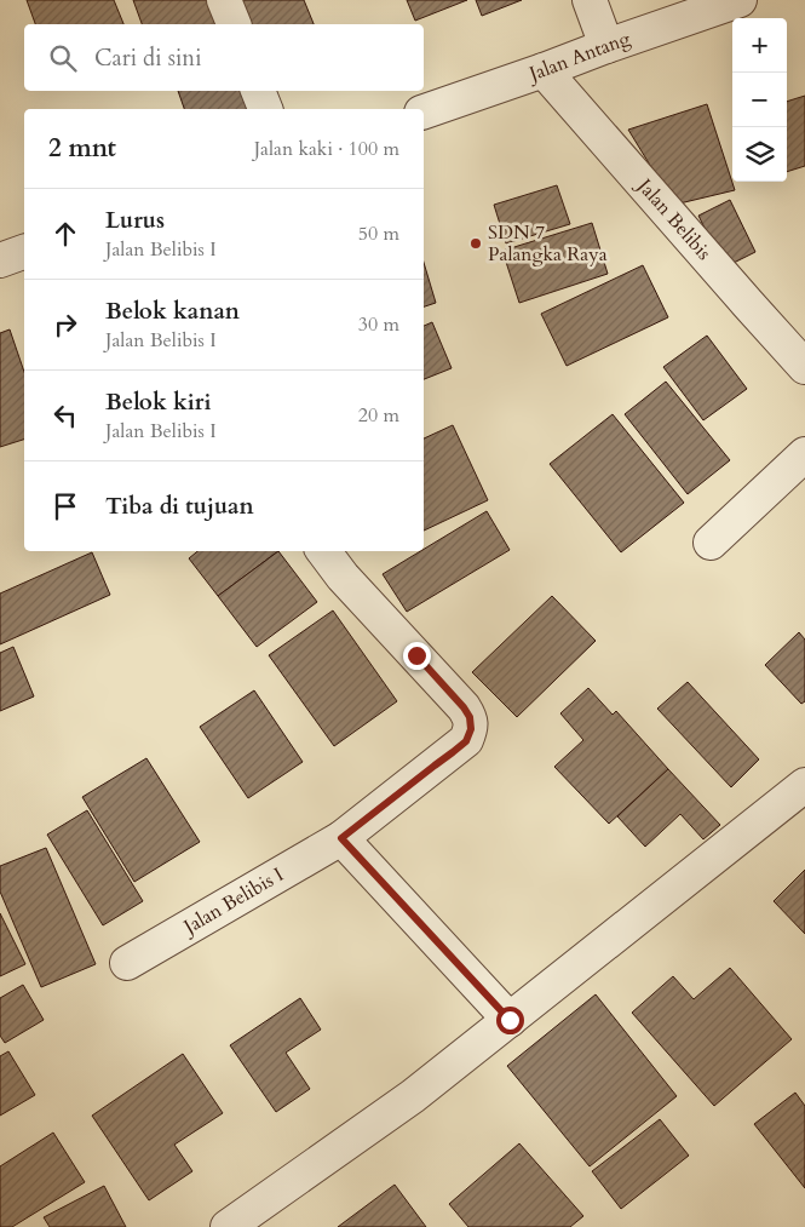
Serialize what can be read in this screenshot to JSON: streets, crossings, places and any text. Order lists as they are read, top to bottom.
{
  "streets": {
    "street": ["Jalan Antang", "Jalan Belibis", "Jalan Belibis I"]
  },
  "crossings": [
    ["Jalan Antang", "Jalan Belibis"]
  ],
  "places": ["SDN 7 Palangka Raya"],
  "page": {
    "map_buttons": ["+", "−"],
    "search": "Cari di sini",
    "heading": ["2 mnt", "Jalan kaki · 100 m"],
    "list": [
      ["Lurus", "Jalan Belibis I", "50 m"],
      ["Belok kanan", "Jalan Belibis I", "30 m"],
      ["Belok kiri", "Jalan Belibis I", "20 m"],
      "Tiba di tujuan"
    ]
  }
}
